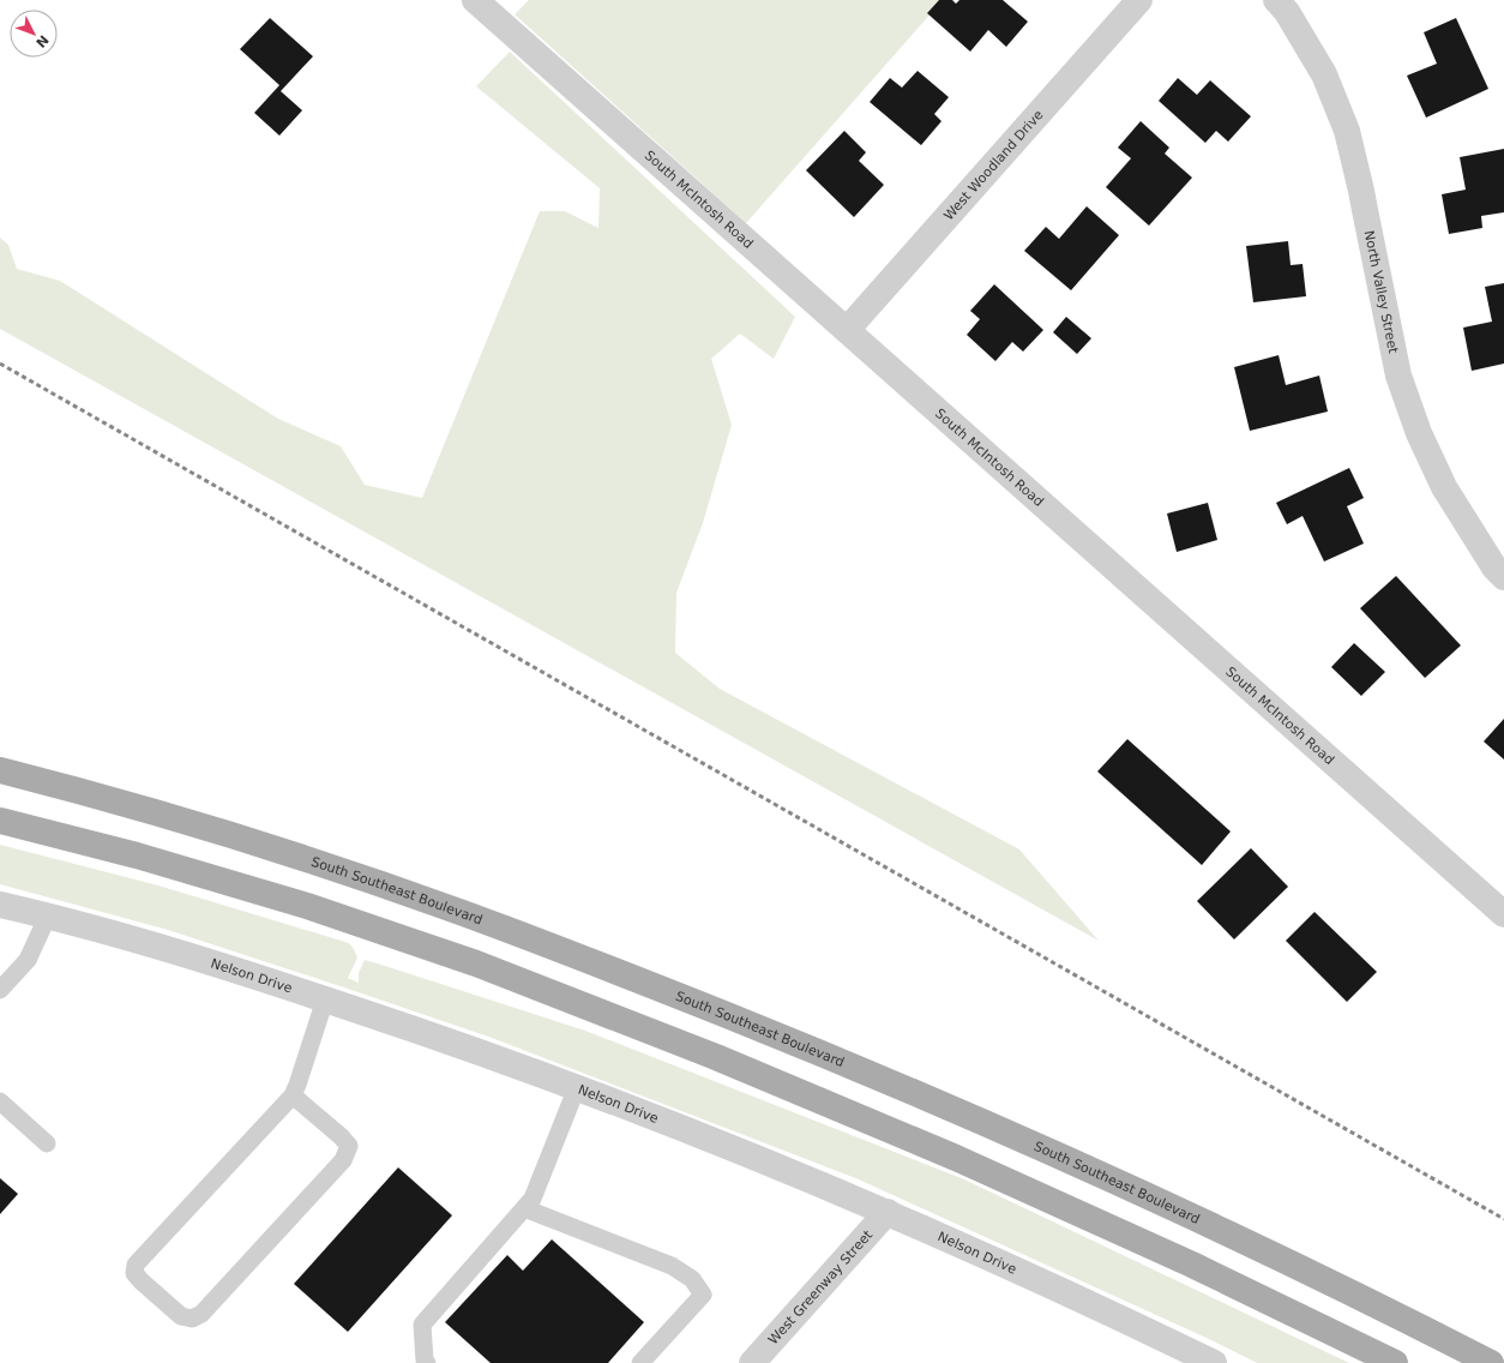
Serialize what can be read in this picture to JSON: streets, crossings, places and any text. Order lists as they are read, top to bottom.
{
  "streets": {
    "main road": ["South Southeast Boulevard"],
    "street": [
      "West Woodland Drive",
      "South McIntosh Road",
      "North Valley Street",
      "Nelson Drive",
      "West Greenway Street"
    ]
  },
  "crossings": [
    ["West Woodland Drive", "South McIntosh Road"],
    ["Nelson Drive", "West Greenway Street"]
  ],
  "north": "bottom right"
}
